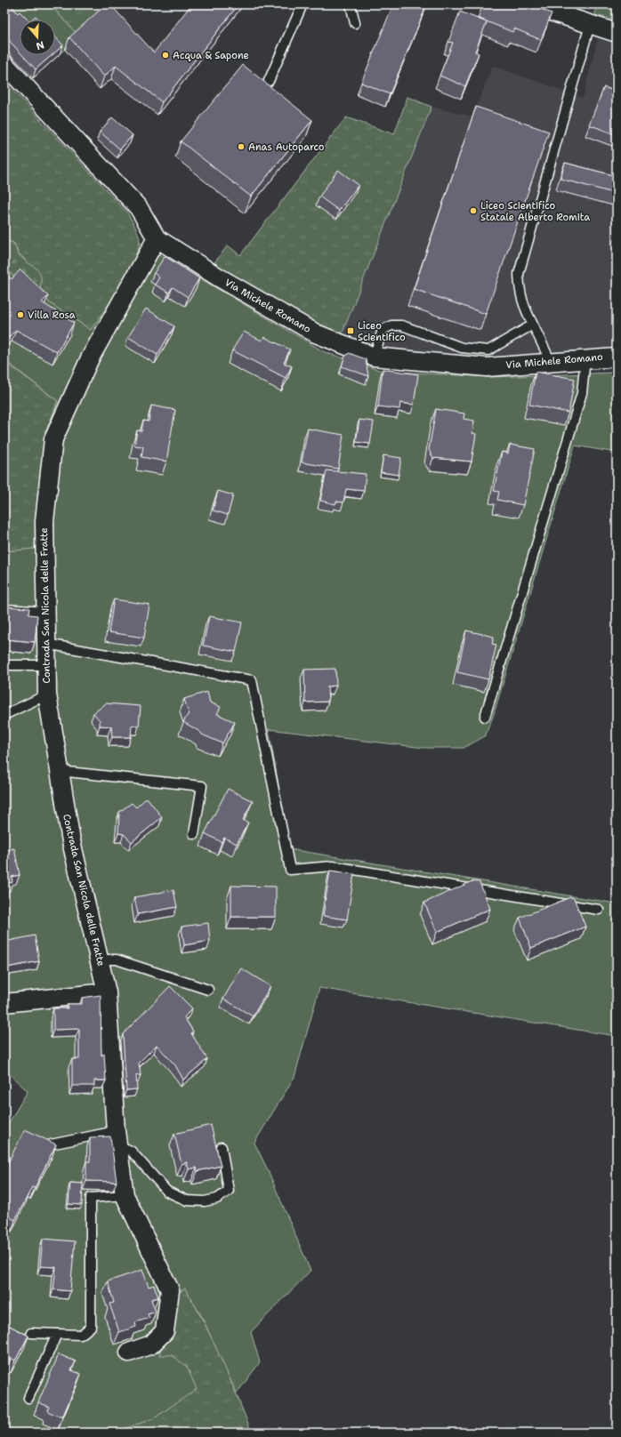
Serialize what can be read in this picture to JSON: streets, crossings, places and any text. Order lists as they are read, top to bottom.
{
  "streets": {
    "street": ["Via Michele Romano", "Contrada San Nicola delle Fratte"]
  },
  "crossings": [
    ["Via Michele Romano", "Contrada San Nicola delle Fratte"]
  ],
  "places": {
    "other": [
      "Acqua & Sapone",
      "Anas Autoparco",
      "Liceo Scientifico Statale Alberto Romita",
      "Villa Rosa"
    ],
    "transit": ["Liceo Scientifico"]
  },
  "north": "bottom"
}
